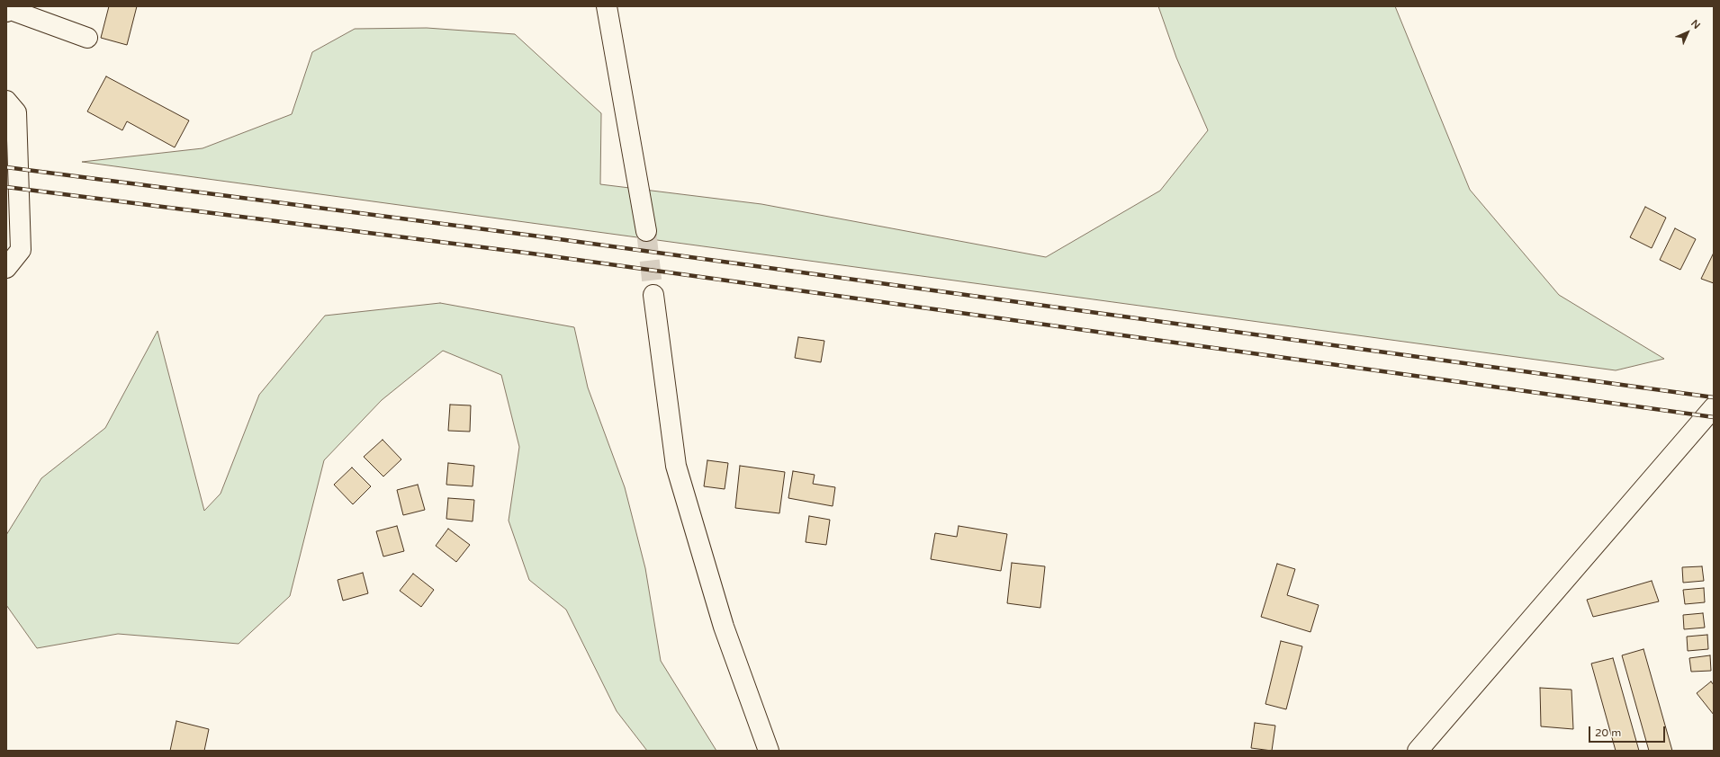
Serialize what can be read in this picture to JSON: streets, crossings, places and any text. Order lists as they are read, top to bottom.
{
  "scale_bar": "20 m",
  "north": "top right"
}
